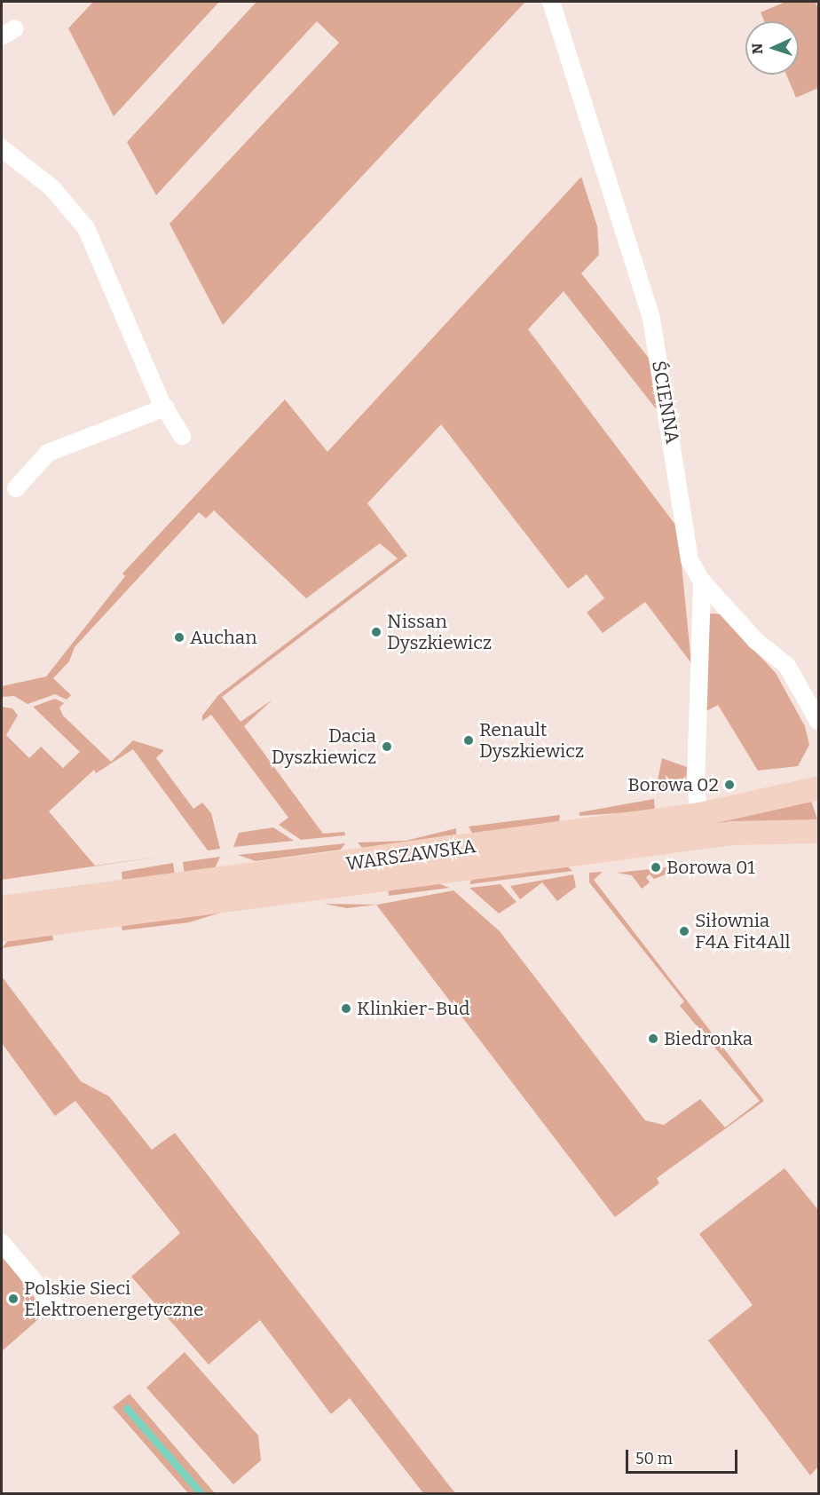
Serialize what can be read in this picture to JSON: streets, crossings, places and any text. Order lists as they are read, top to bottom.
{
  "streets": {
    "main road": ["WARSZAWSKA"],
    "street": ["ŚCIENNA"]
  },
  "places": [
    "Nissan Dyszkiewicz",
    "Auchan",
    "Renault Dyszkiewicz",
    "Dacia Dyszkiewicz",
    "Borowa 02",
    "Borowa 01",
    "Siłownia F4A Fit4All",
    "Klinkier-Bud",
    "Biedronka",
    "Polskie Sieci Elektroenergetyczne"
  ],
  "scale_bar": "50 m",
  "north": "left"
}
